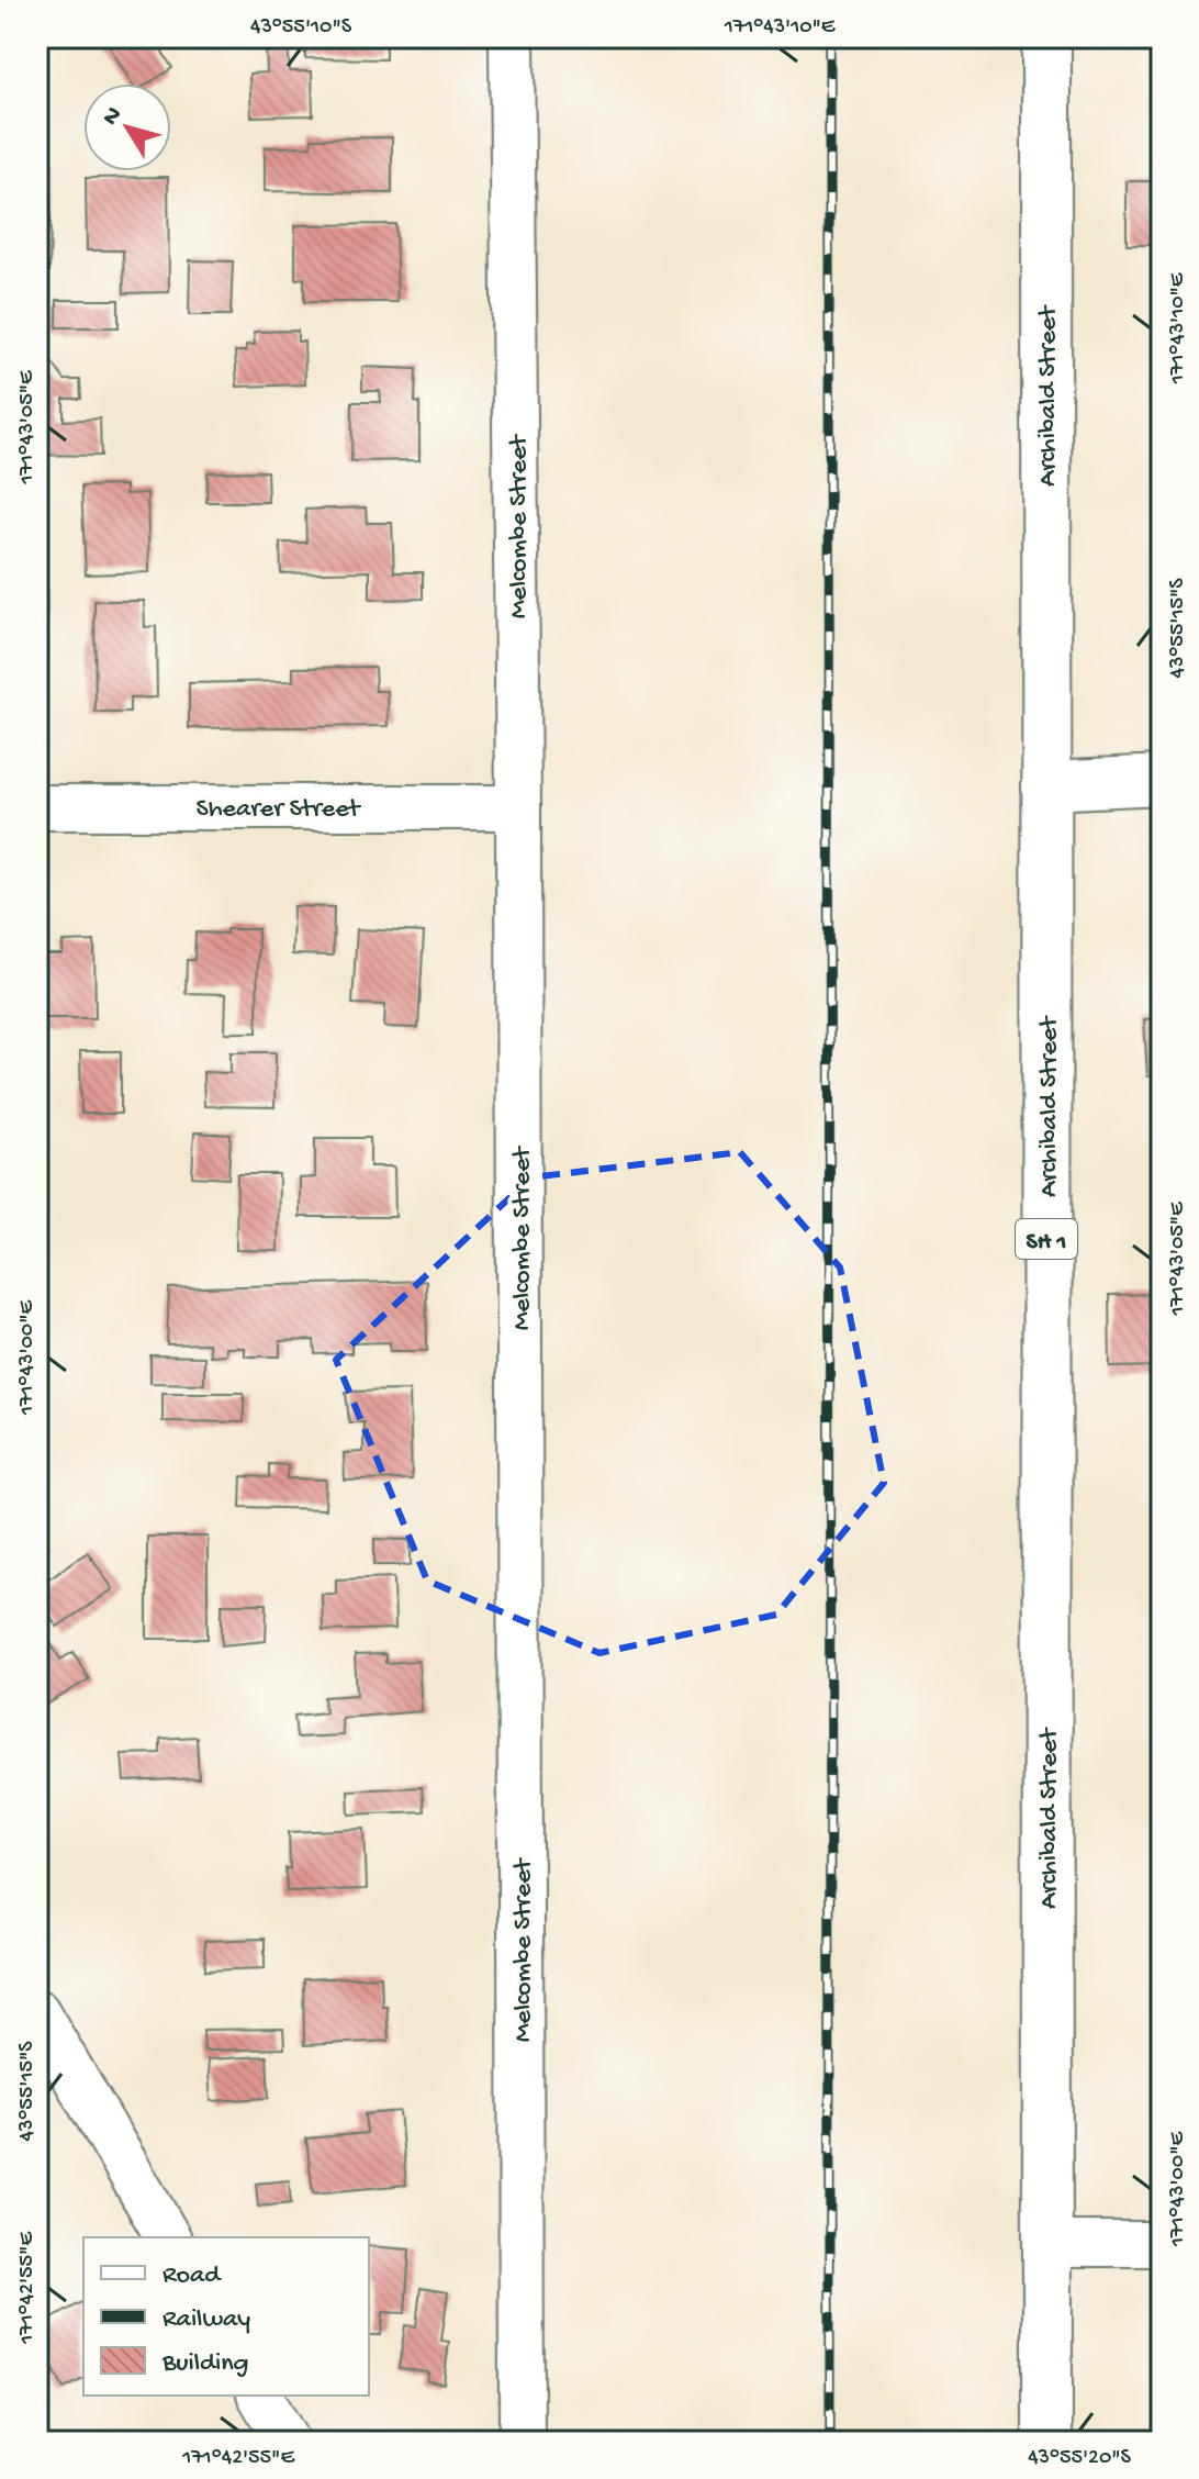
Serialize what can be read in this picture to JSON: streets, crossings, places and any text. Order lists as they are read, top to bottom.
{
  "streets": {
    "main road": ["Archibald Street", "SH 1"],
    "street": ["Melcombe Street", "Shearer Street"]
  },
  "crossings": [
    ["Melcombe Street", "Shearer Street"]
  ],
  "legend": ["Road", "Railway", "Building"],
  "north": "top left",
  "coordinates": [
    "43°55'10\"S",
    "171°43'10\"E",
    "171°43'05\"E",
    "43°55'15\"S",
    "171°43'00\"E",
    "171°42'55\"E",
    "43°55'20\"S"
  ]
}
